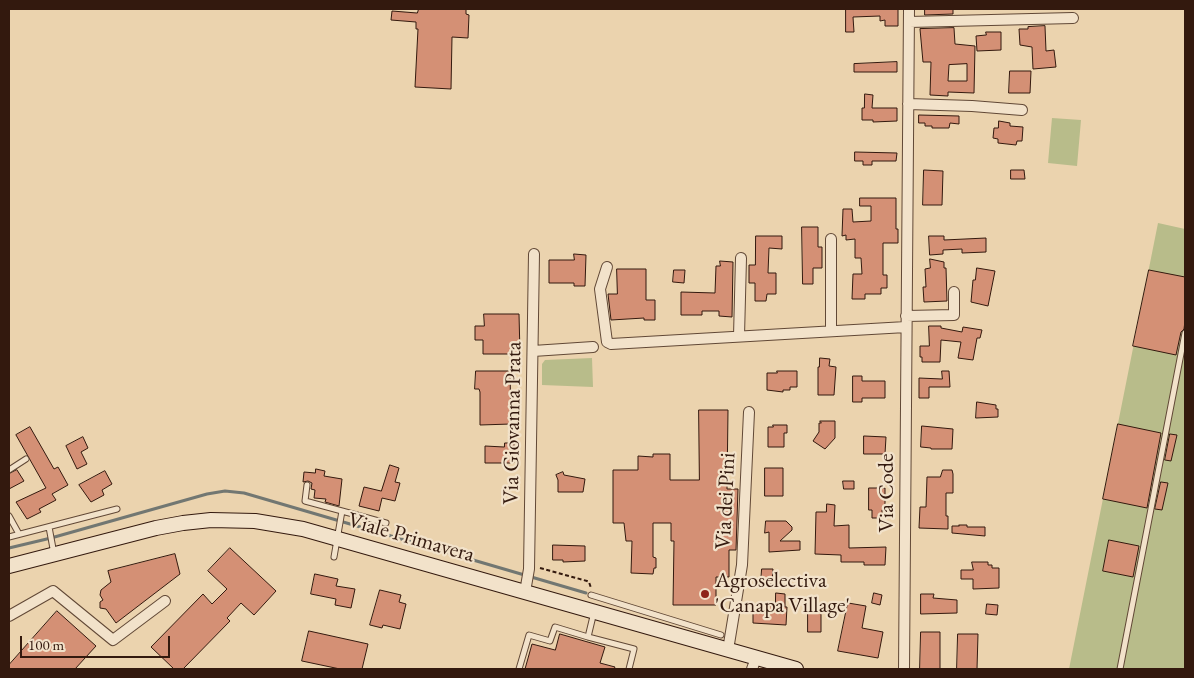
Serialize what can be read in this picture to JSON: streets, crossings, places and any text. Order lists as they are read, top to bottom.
{
  "streets": {
    "main road": ["Viale Primavera"],
    "street": ["Via Giovanna Prata", "Via Code", "Via dei Pini"]
  },
  "crossings": [
    ["Via Giovanna Prata", "Viale Primavera"],
    ["Via dei Pini", "Viale Primavera"]
  ],
  "places": ["Agroselectiva 'Canapa Village'"],
  "scale_bar": "100 m"
}
